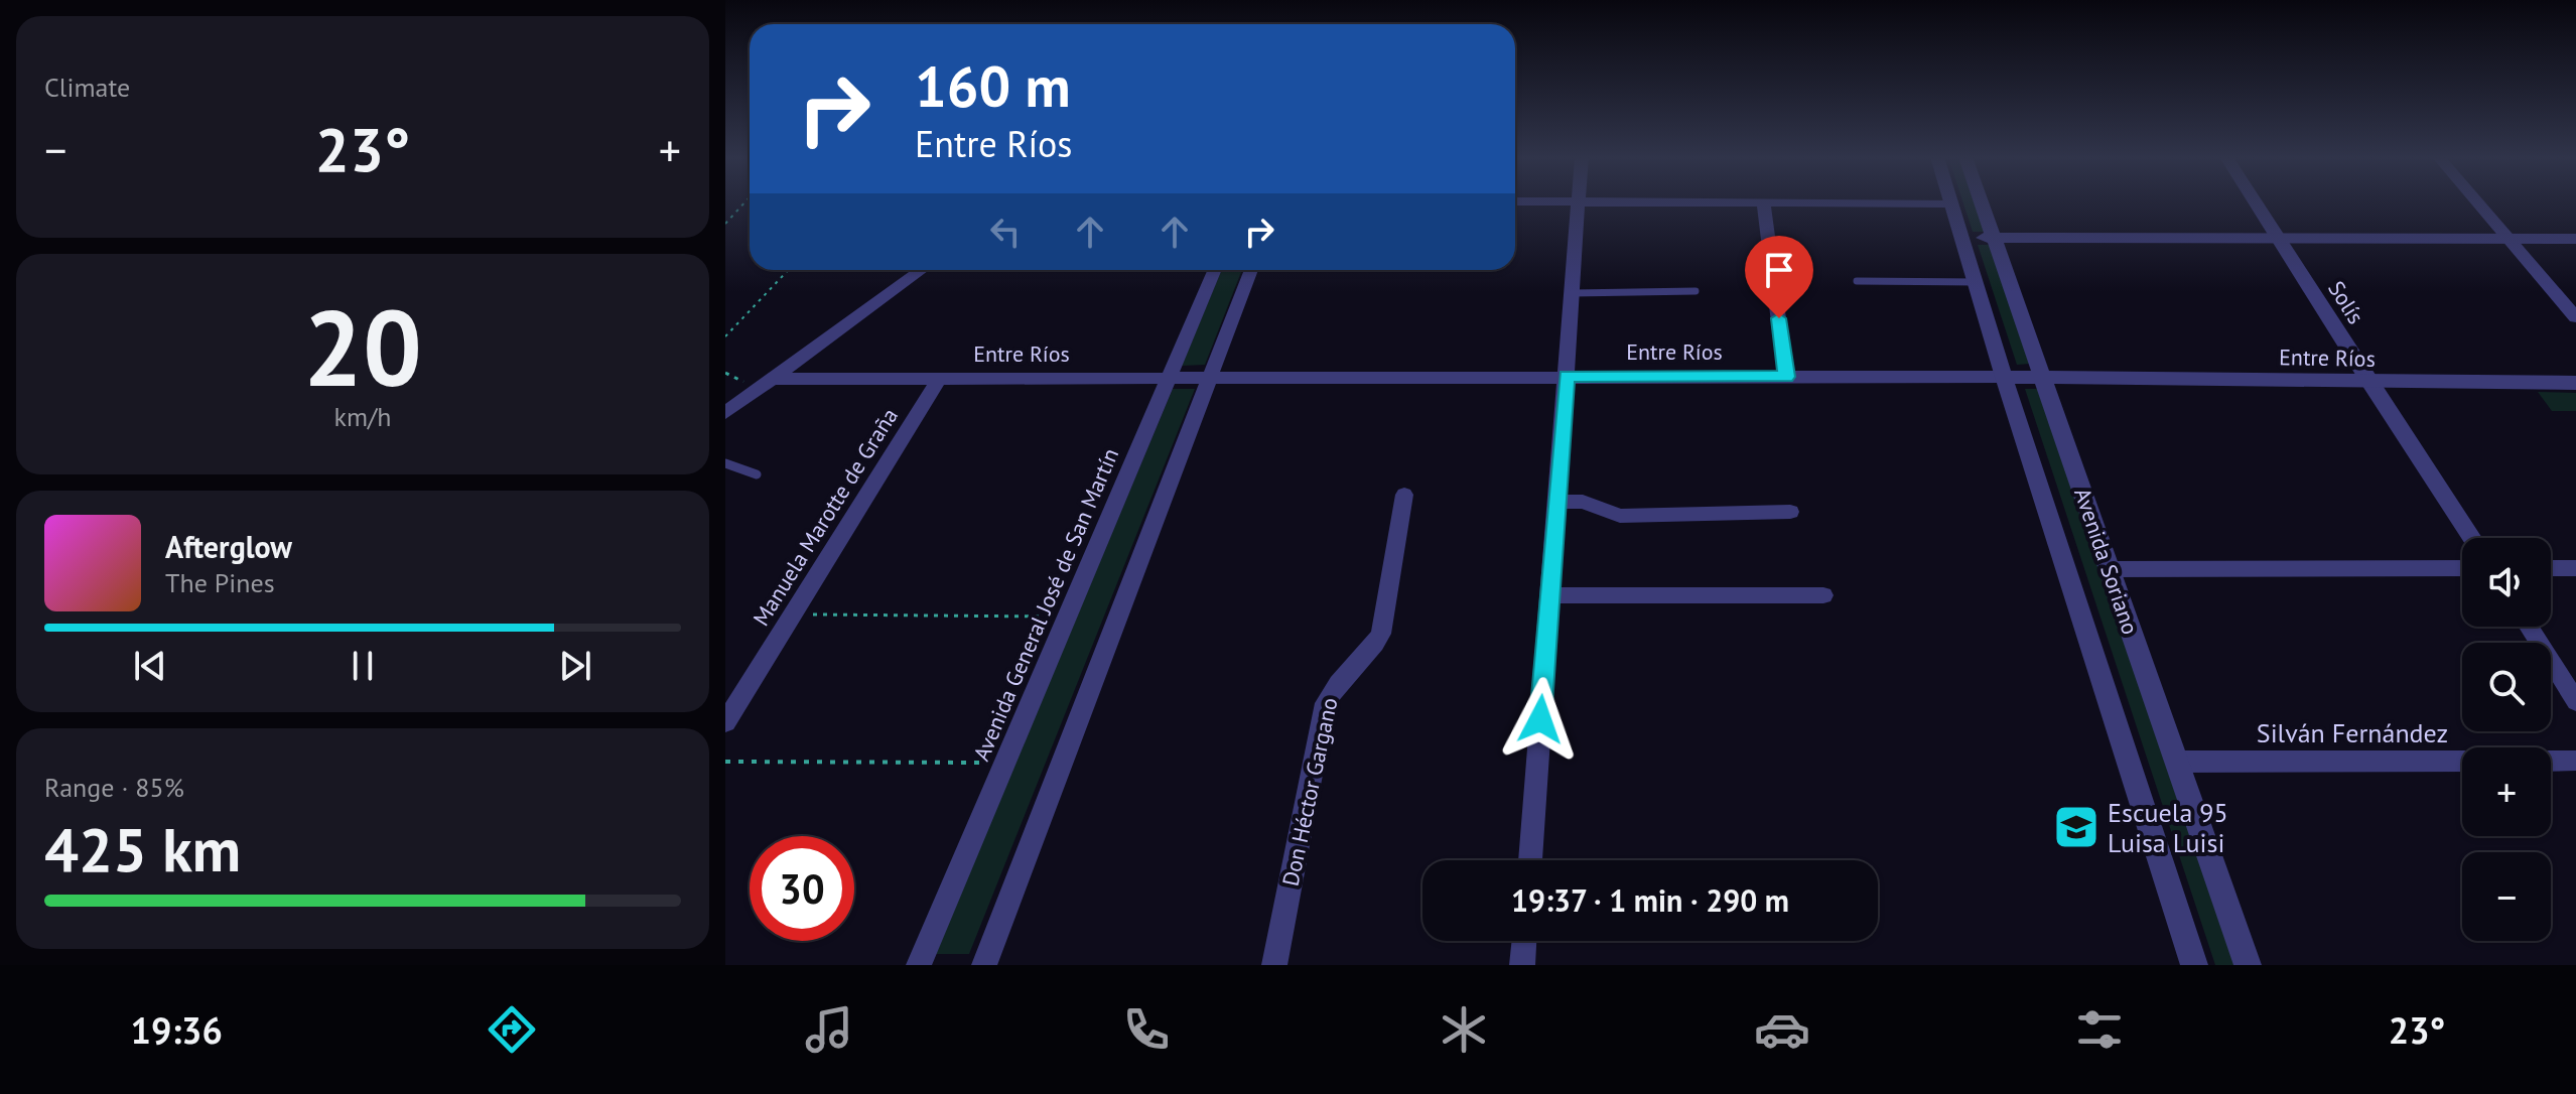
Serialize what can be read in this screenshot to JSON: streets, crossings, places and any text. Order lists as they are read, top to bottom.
{
  "streets": {
    "street": [
      "Solís",
      "Entre Ríos",
      "Manuela Marotte de Graña",
      "Avenida Soriano",
      "Avenida General José de San Martín",
      "Silván Fernández",
      "Don Héctor Gargano"
    ]
  },
  "crossings": [
    ["Solís", "Entre Ríos"],
    ["Entre Ríos", "Manuela Marotte de Graña"],
    ["Entre Ríos", "Avenida Soriano"],
    ["Entre Ríos", "Avenida General José de San Martín"],
    ["Avenida Soriano", "Silván Fernández"]
  ],
  "places": {
    "school or university": ["Escuela 95 Luisa Luisi"]
  },
  "page": {
    "tile": [
      "Climate",
      ["20", "km/h"],
      ["Range · 85%", "425 km"]
    ],
    "turn": ["160 m", "Entre Ríos"],
    "heat": ["−", "23°", "+"],
    "song": ["Afterglow", "The Pines"],
    "map_buttons": ["+", "−"],
    "limit": "30",
    "trip": "19:37 · 1 min · 290 m",
    "tabs": ["19:36", "23°"]
  }
}
